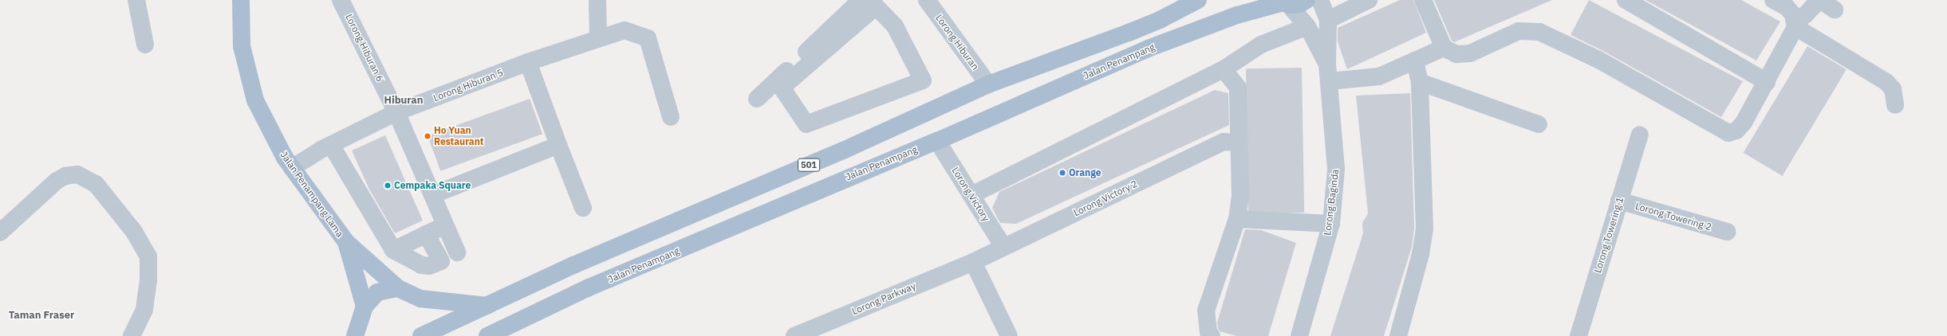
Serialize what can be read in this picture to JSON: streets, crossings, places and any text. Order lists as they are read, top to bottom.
{
  "streets": {
    "main road": ["Jalan Penampang", "501", "Jalan Penampang Lama"],
    "street": [
      "Lorong Hiburan",
      "Lorong Hiburan 6",
      "Lorong Hiburan 5",
      "Lorong Victory",
      "Lorong Victory 2",
      "Lorong Baginda",
      "Lorong Towering 2",
      "Lorong Towering 1",
      "Lorong Parkway"
    ]
  },
  "crossings": [
    ["Lorong Hiburan", "501"],
    ["Lorong Hiburan 6", "Lorong Hiburan 5"],
    ["Jalan Penampang", "Lorong Victory"],
    ["Jalan Penampang", "Lorong Baginda"],
    ["Lorong Hiburan 5", "Jalan Penampang Lama"],
    ["501", "Jalan Penampang Lama"],
    ["Lorong Victory", "Lorong Victory 2"],
    ["Lorong Victory 2", "Lorong Parkway"],
    ["Lorong Towering 2", "Lorong Towering 1"]
  ],
  "districts": ["Hiburan", "Taman Fraser"],
  "places": ["Ho Yuan Restaurant", "Orange", "Cempaka Square"]
}
